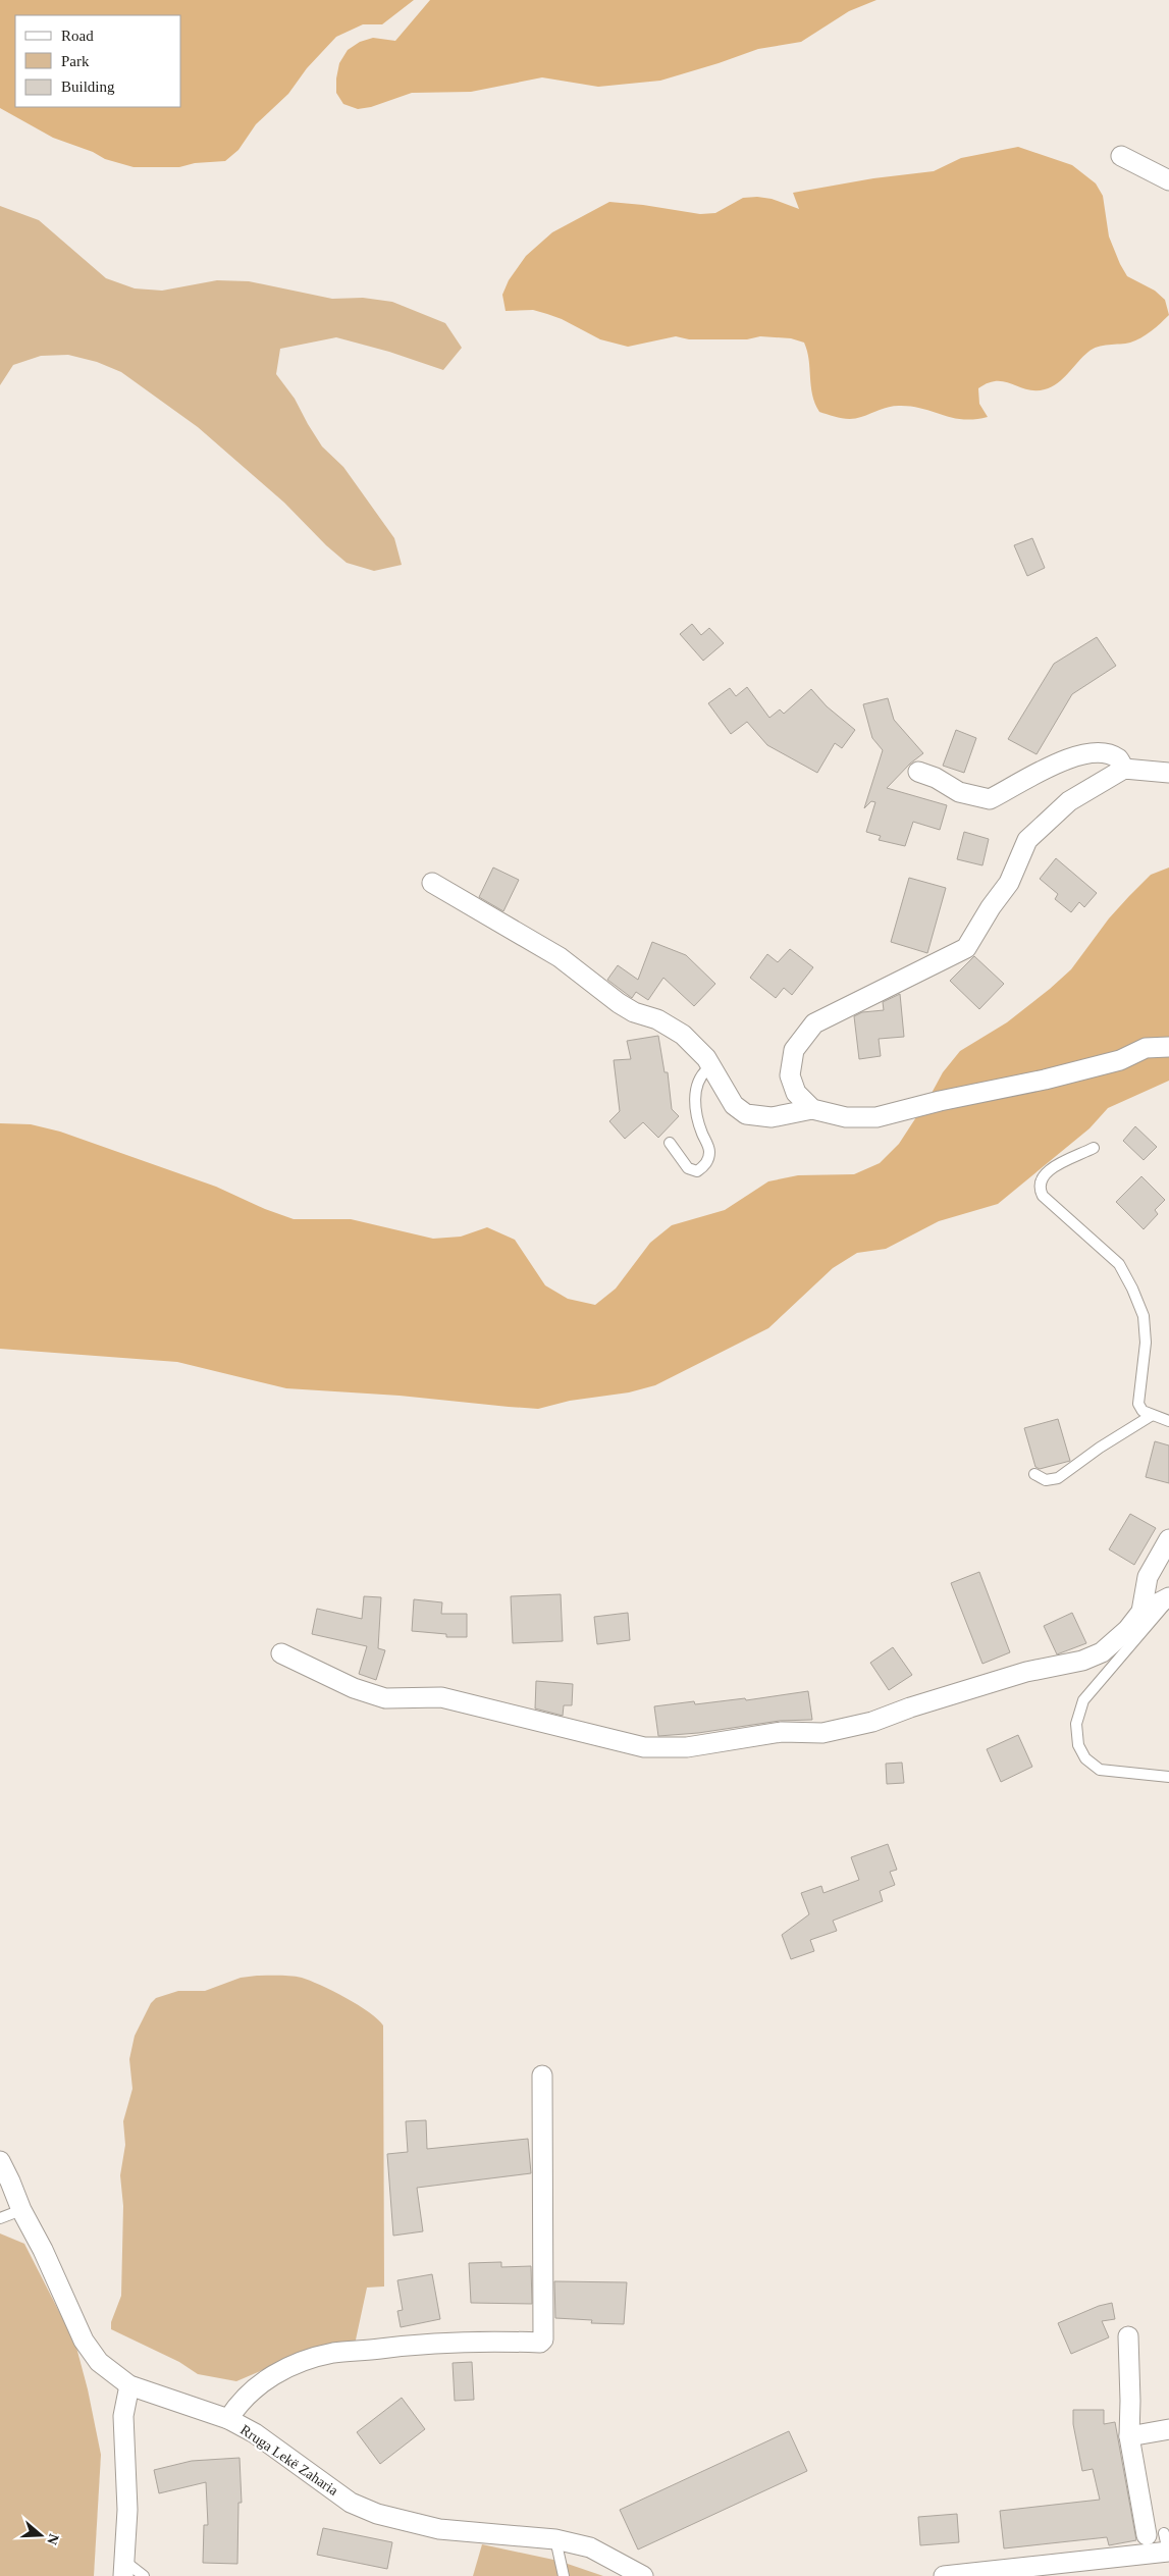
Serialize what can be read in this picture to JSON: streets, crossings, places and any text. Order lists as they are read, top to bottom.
{
  "streets": {
    "street": ["Rruga Lekë Zaharia"]
  },
  "legend": ["Road", "Park", "Building"],
  "north": "right"
}
